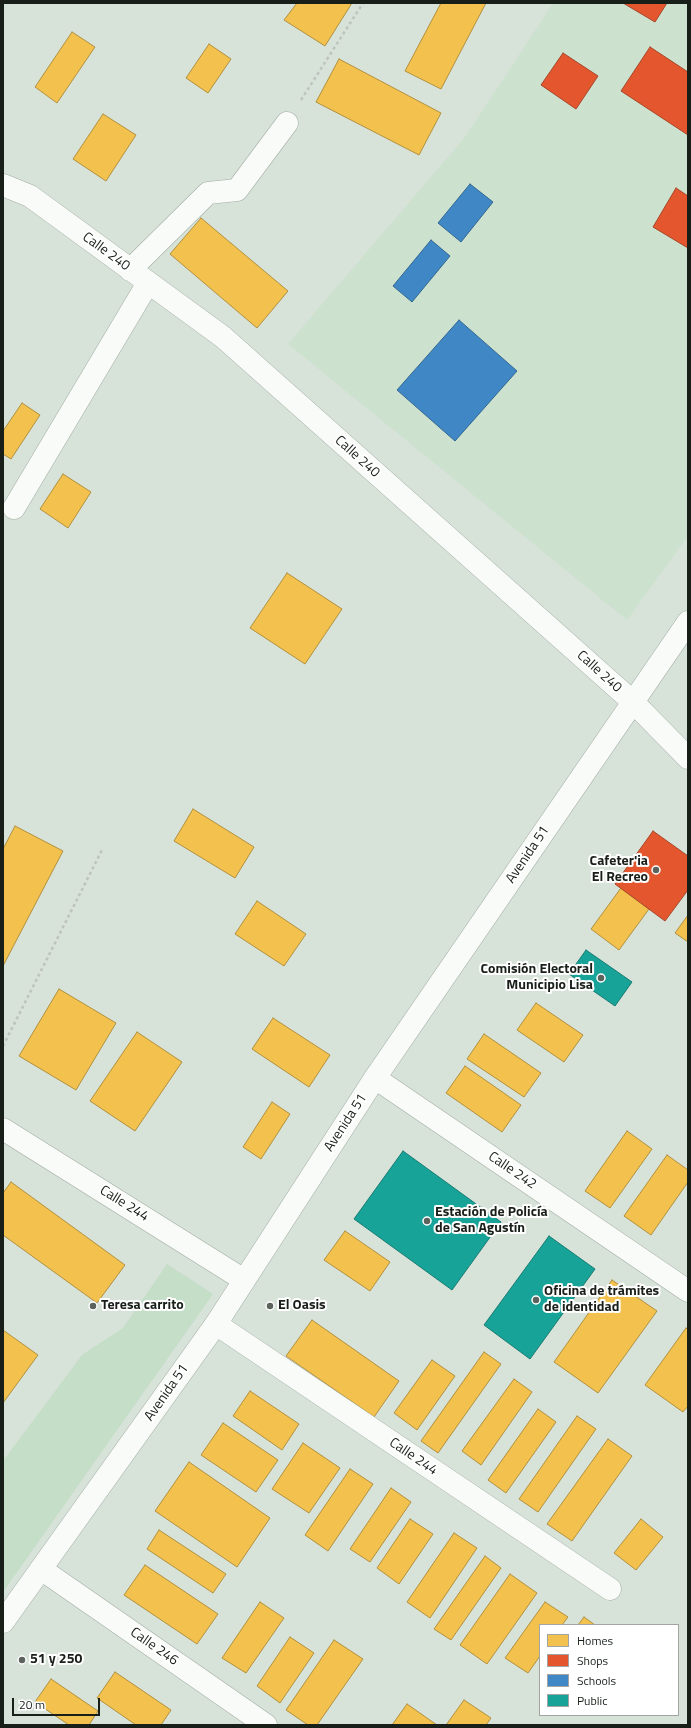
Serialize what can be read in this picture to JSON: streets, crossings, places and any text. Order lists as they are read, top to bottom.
{
  "streets": {
    "street": [
      "Calle 240",
      "Avenida 51",
      "Calle 242",
      "Calle 244",
      "Calle 246"
    ]
  },
  "crossings": [
    ["Calle 240", "Avenida 51"],
    ["Avenida 51", "Calle 242"],
    ["Avenida 51", "Calle 244"],
    ["Avenida 51", "Calle 246"]
  ],
  "places": [
    "Cafeter'ia El Recreo",
    "Comisión Electoral Municipio Lisa",
    "Estación de Policía de San Agustín",
    "Oficina de trámites de identidad",
    "Teresa carrito",
    "El Oasis",
    "51 y 250"
  ],
  "legend": [
    "Homes",
    "Shops",
    "Schools",
    "Public"
  ],
  "scale_bar": "20 m"
}
